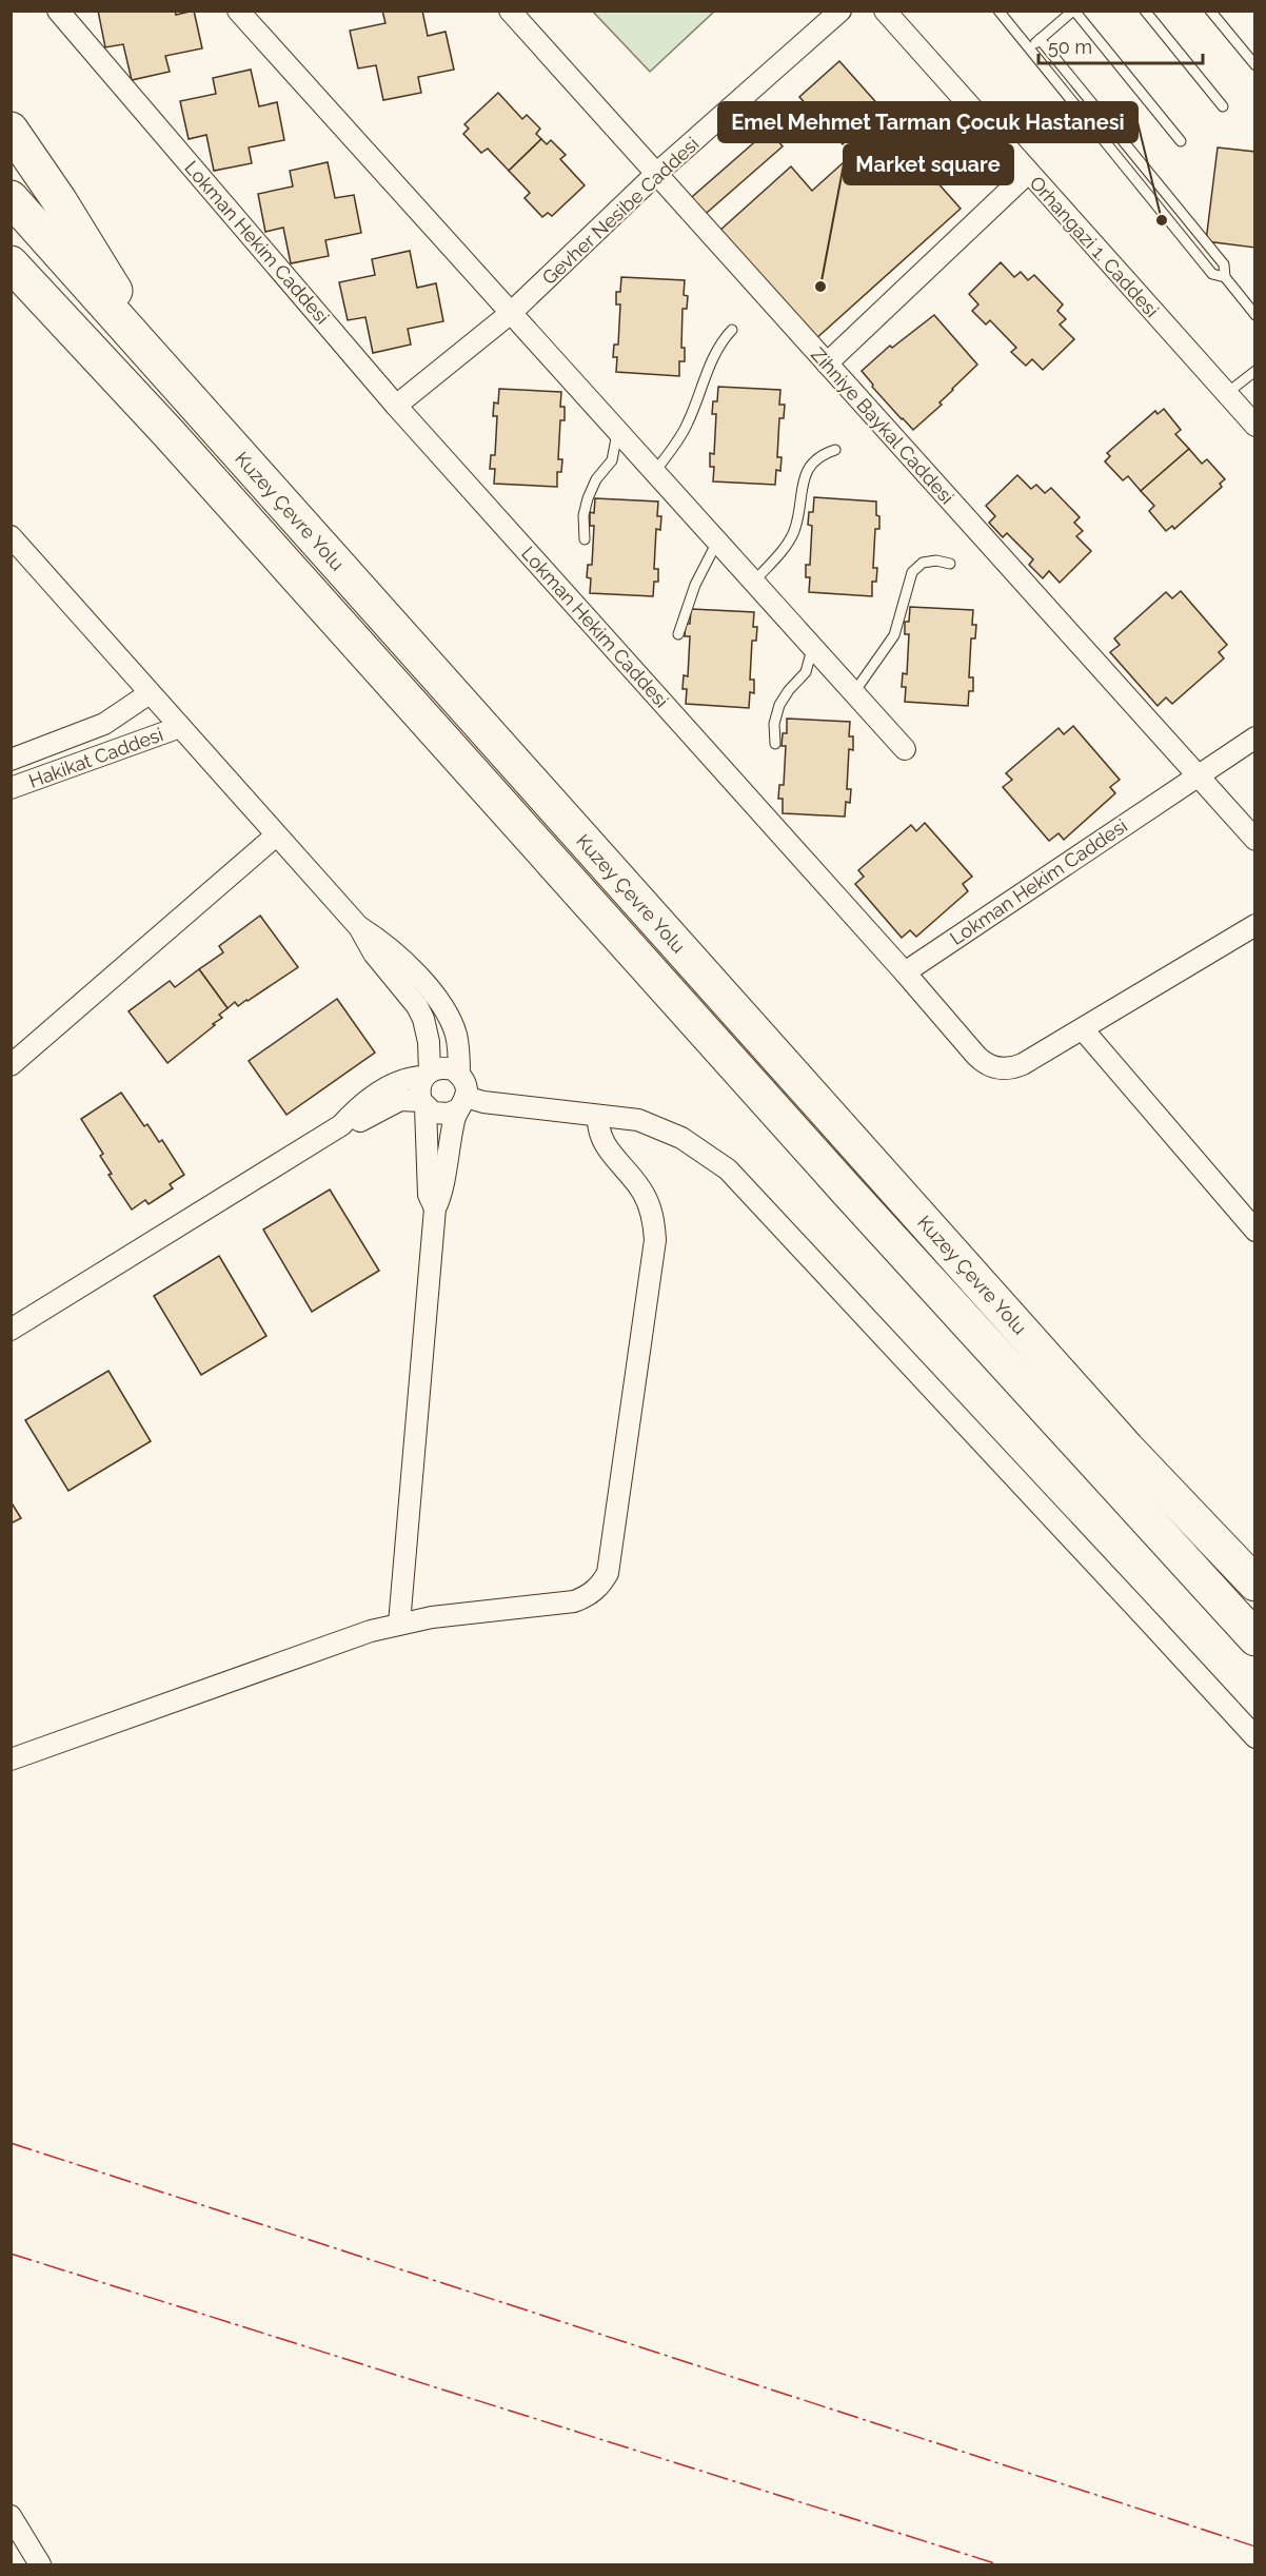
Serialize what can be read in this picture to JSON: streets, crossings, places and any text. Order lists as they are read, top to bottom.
{
  "streets": {
    "highway": ["Kuzey Çevre Yolu"],
    "street": [
      "Gevher Nesibe Caddesi",
      "Lokman Hekim Caddesi",
      "Orhangazi 1. Caddesi",
      "Zihniye Baykal Caddesi",
      "Hakikat Caddesi"
    ]
  },
  "crossings": [
    ["Gevher Nesibe Caddesi", "Lokman Hekim Caddesi"],
    ["Gevher Nesibe Caddesi", "Zihniye Baykal Caddesi"],
    ["Lokman Hekim Caddesi", "Zihniye Baykal Caddesi"]
  ],
  "places": ["Emel Mehmet Tarman Çocuk Hastanesi", "Market square"],
  "scale_bar": "50 m"
}
